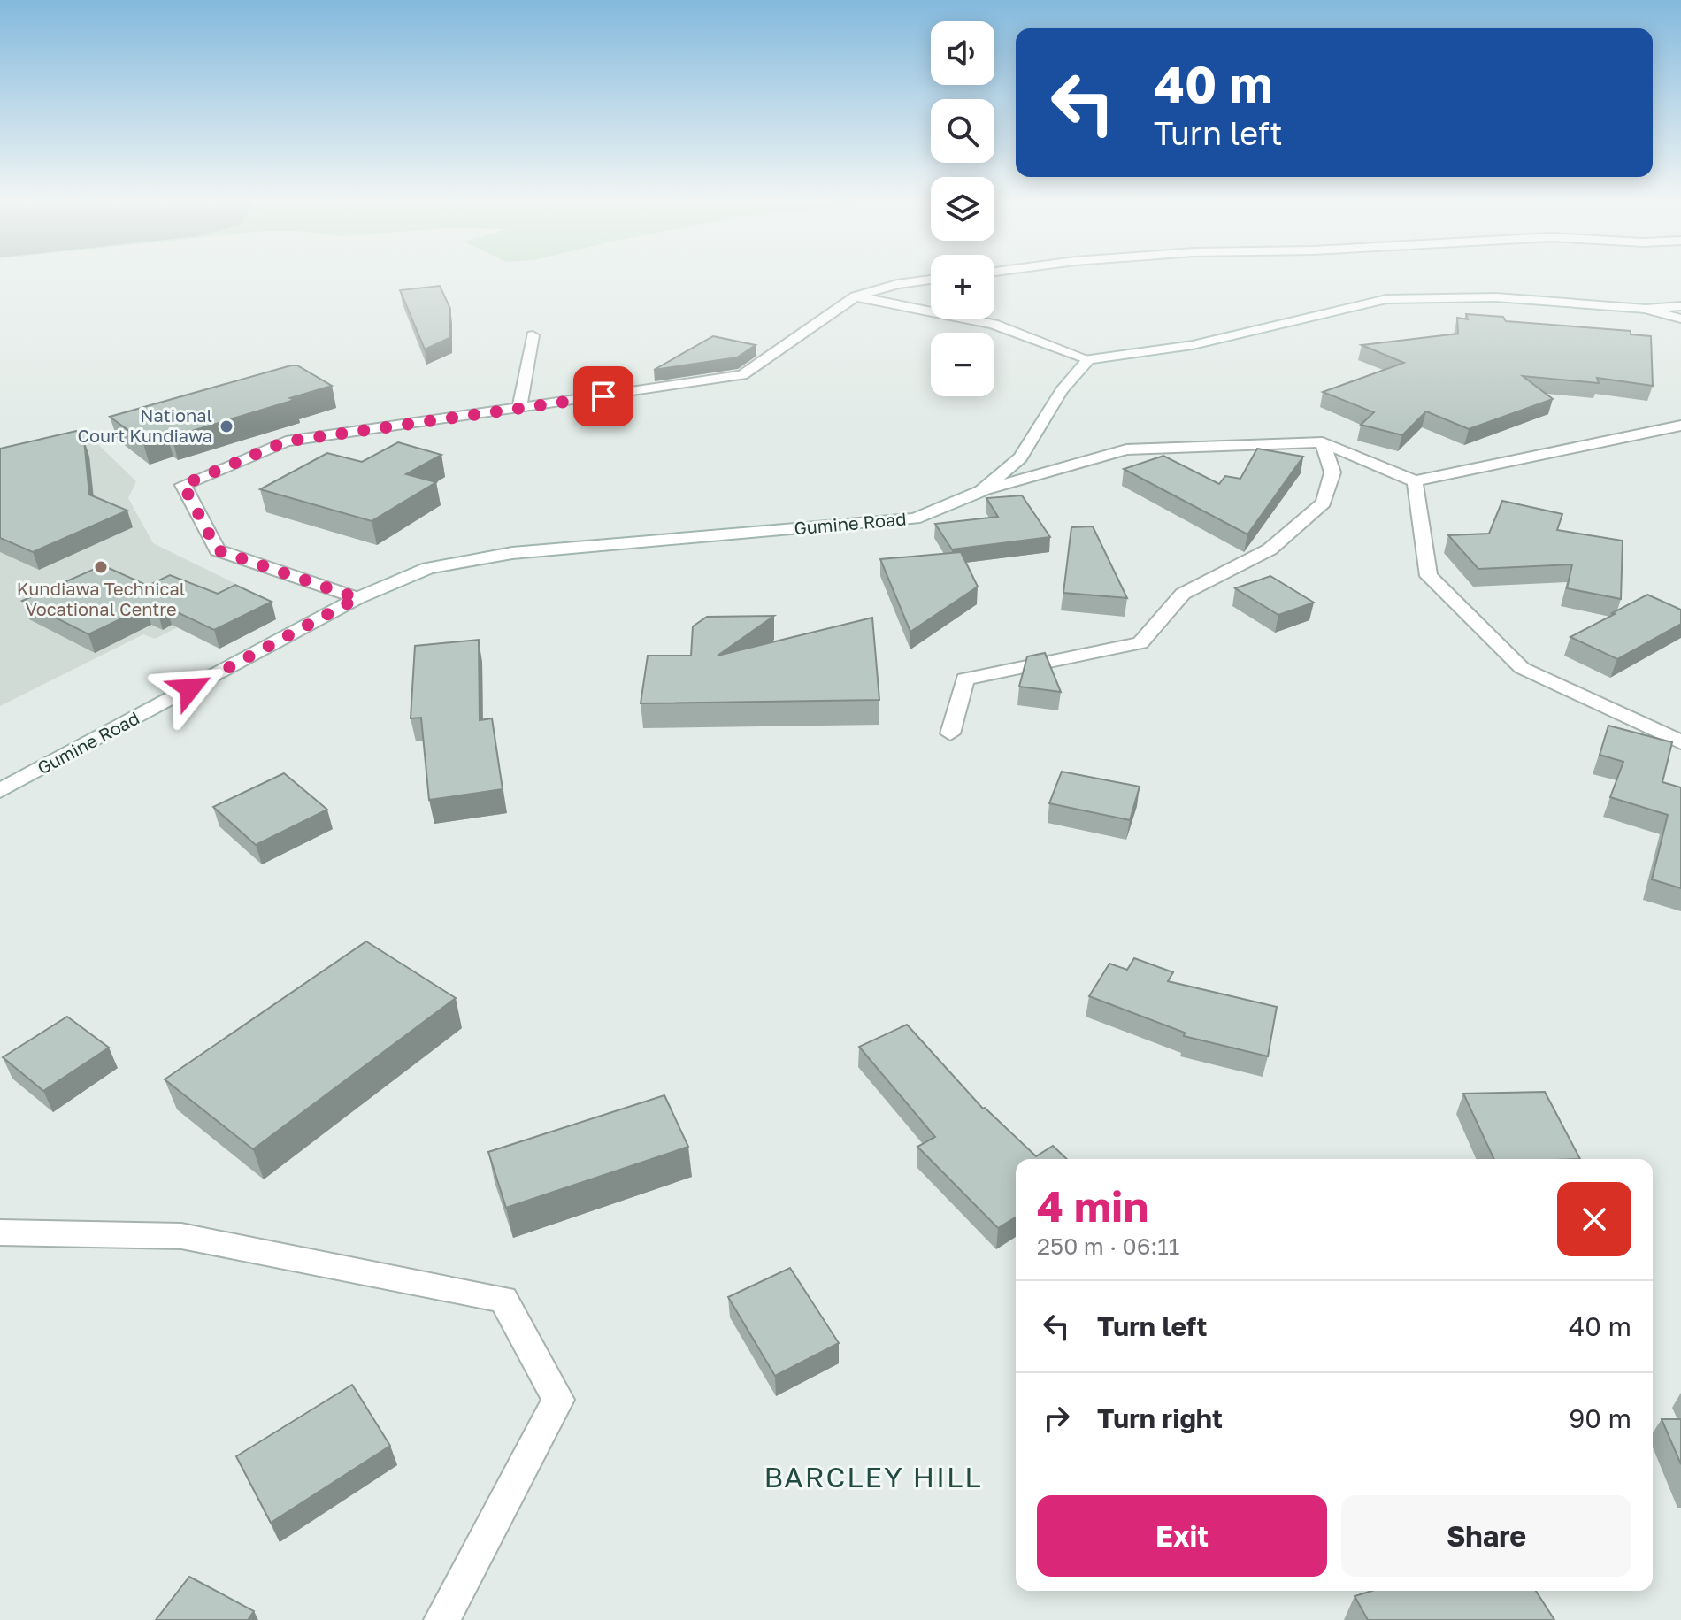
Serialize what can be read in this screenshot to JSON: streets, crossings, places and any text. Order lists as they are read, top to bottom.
{
  "streets": {
    "street": ["Gumine Road"]
  },
  "districts": ["BARCLEY HILL"],
  "places": ["National Court Kundiawa", "Kundiawa Technical Vocational Centre"],
  "page": {
    "map_buttons": ["+", "−"],
    "turn": ["40 m", "Turn left"],
    "heading": ["4 min", "250 m · 06:11"],
    "list": [
      {
        "name": "Turn left",
        "value": "40 m"
      },
      {
        "name": "Turn right",
        "value": "90 m"
      }
    ],
    "buttons": ["Exit", "Share"]
  }
}
